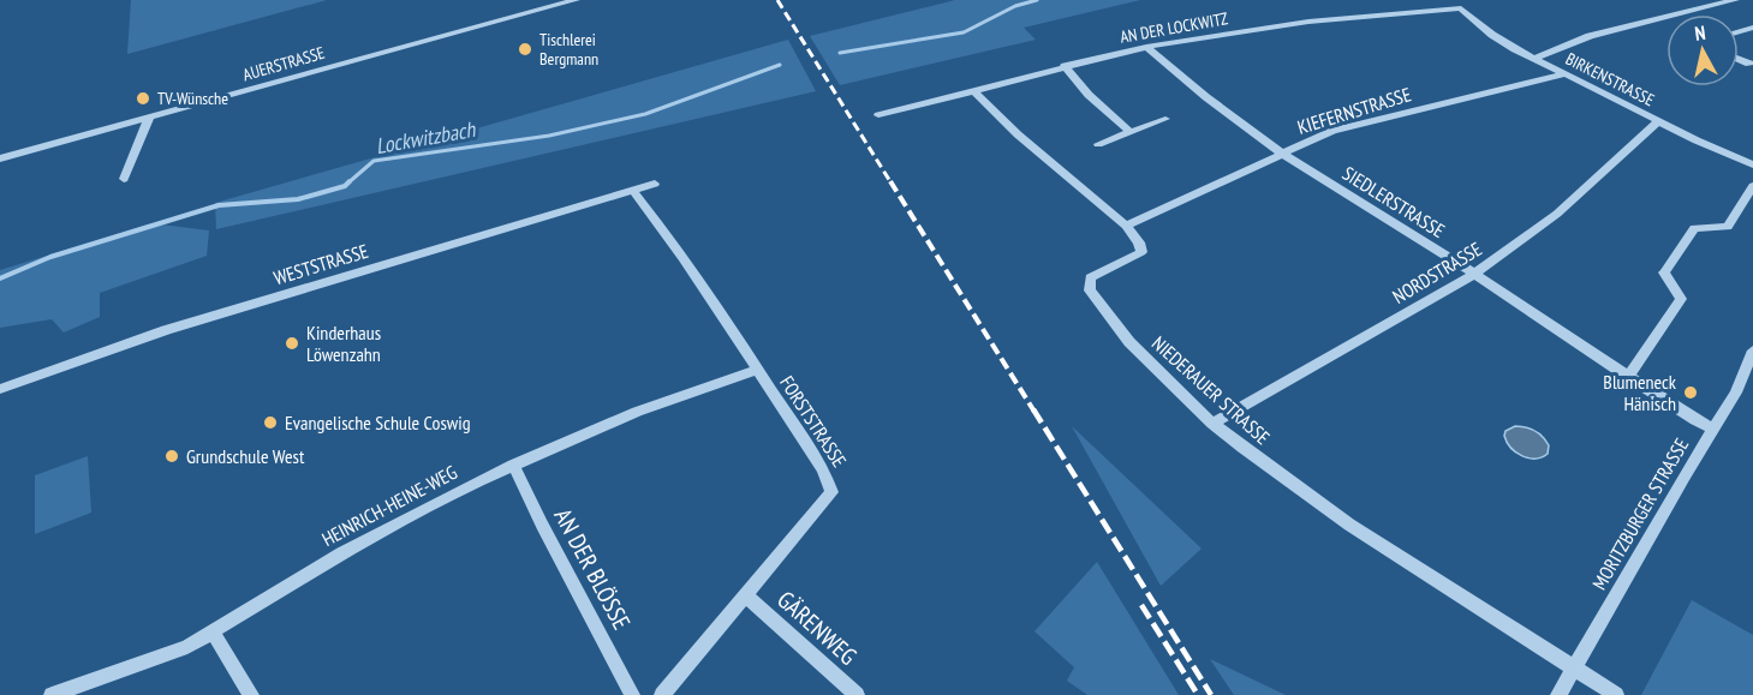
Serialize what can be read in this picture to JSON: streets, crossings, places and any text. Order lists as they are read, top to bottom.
{
  "streets": {
    "street": [
      "AN DER LOCKWITZ",
      "AUERSTRASSE",
      "BIRKENSTRASSE",
      "KIEFERNSTRASSE",
      "SIEDLERSTRASSE",
      "WESTSTRASSE",
      "NORDSTRASSE",
      "NIEDERAUER STRASSE",
      "FORSTSTRASSE",
      "HEINRICH-HEINE-WEG",
      "MORITZBURGER STRASSE",
      "AN DER BLÖSSE",
      "GÄRENWEG"
    ]
  },
  "crossings": [
    ["AN DER LOCKWITZ", "BIRKENSTRASSE"],
    ["AN DER LOCKWITZ", "SIEDLERSTRASSE"],
    ["AN DER LOCKWITZ", "NIEDERAUER STRASSE"],
    ["BIRKENSTRASSE", "KIEFERNSTRASSE"],
    ["BIRKENSTRASSE", "NORDSTRASSE"],
    ["KIEFERNSTRASSE", "SIEDLERSTRASSE"],
    ["KIEFERNSTRASSE", "NIEDERAUER STRASSE"],
    ["SIEDLERSTRASSE", "NORDSTRASSE"],
    ["SIEDLERSTRASSE", "MORITZBURGER STRASSE"],
    ["WESTSTRASSE", "FORSTSTRASSE"],
    ["NORDSTRASSE", "NIEDERAUER STRASSE"],
    ["NIEDERAUER STRASSE", "MORITZBURGER STRASSE"],
    ["FORSTSTRASSE", "HEINRICH-HEINE-WEG"],
    ["FORSTSTRASSE", "GÄRENWEG"],
    ["HEINRICH-HEINE-WEG", "AN DER BLÖSSE"]
  ],
  "water": ["Lockwitzbach"],
  "places": [
    "Tischlerei Bergmann",
    "TV-Wünsche",
    "Kinderhaus Löwenzahn",
    "Blumeneck Hänisch",
    "Evangelische Schule Coswig",
    "Grundschule West"
  ],
  "north": "top"
}
